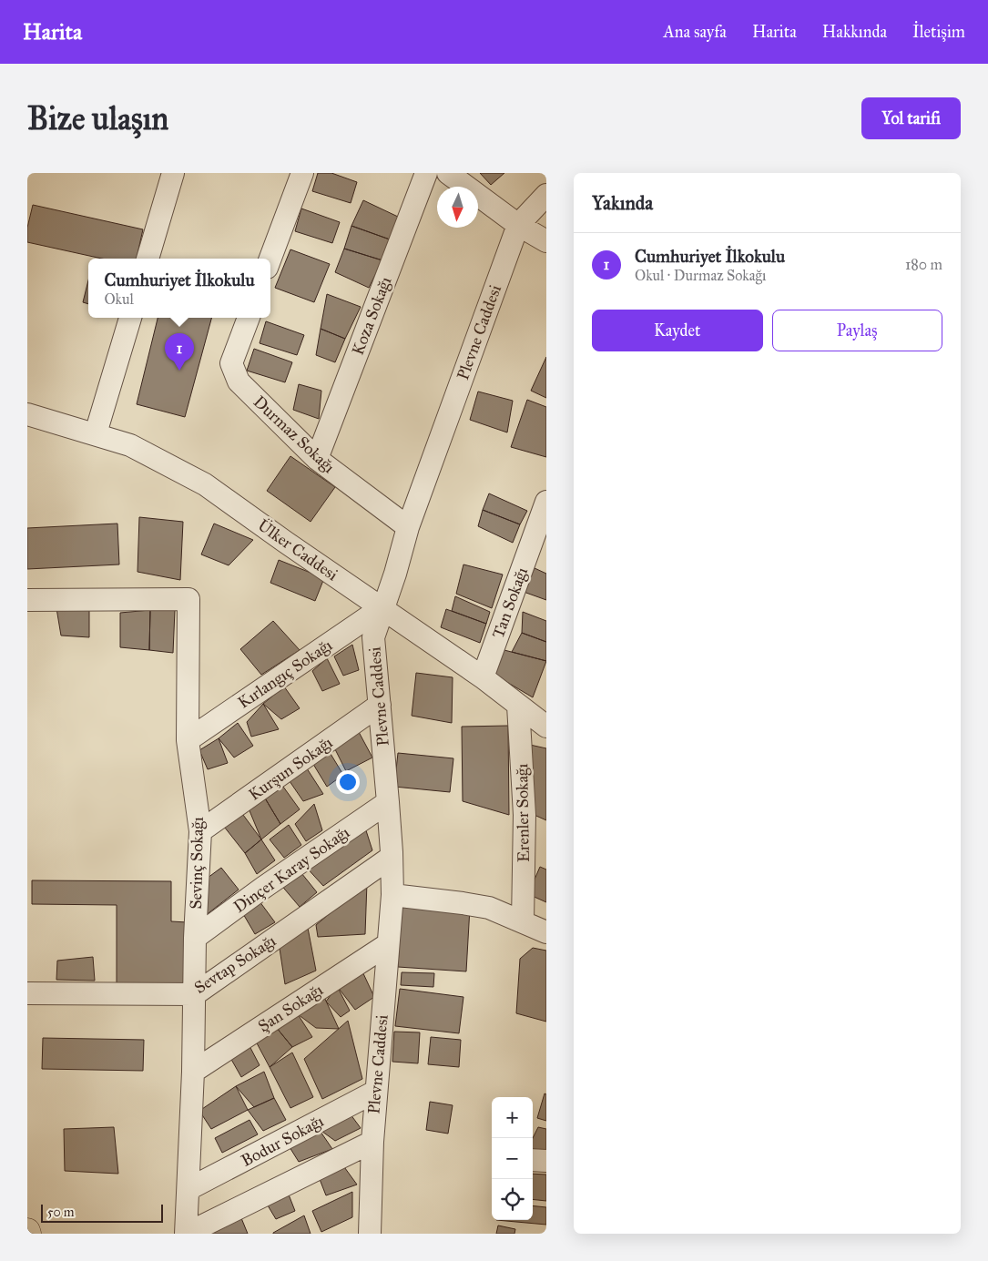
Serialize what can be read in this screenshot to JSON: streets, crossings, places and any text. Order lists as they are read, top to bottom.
{
  "streets": {
    "street": [
      "Koza Sokağı",
      "Plevne Caddesi",
      "Durmaz Sokağı",
      "Ülker Caddesi",
      "Tan Sokağı",
      "Kırlangıç Sokağı",
      "Kurşun Sokağı",
      "Erenler Sokağı",
      "Sevinç Sokağı",
      "Dinçer Karay Sokağı",
      "Sevtap Sokağı",
      "Şan Sokağı",
      "Bodur Sokağı"
    ]
  },
  "crossings": [
    ["Koza Sokağı", "Durmaz Sokağı"],
    ["Plevne Caddesi", "Durmaz Sokağı"],
    ["Plevne Caddesi", "Ülker Caddesi"],
    ["Plevne Caddesi", "Kırlangıç Sokağı"],
    ["Plevne Caddesi", "Kurşun Sokağı"],
    ["Plevne Caddesi", "Dinçer Karay Sokağı"],
    ["Plevne Caddesi", "Sevtap Sokağı"],
    ["Plevne Caddesi", "Şan Sokağı"],
    ["Plevne Caddesi", "Bodur Sokağı"],
    ["Ülker Caddesi", "Tan Sokağı"],
    ["Ülker Caddesi", "Kırlangıç Sokağı"],
    ["Ülker Caddesi", "Erenler Sokağı"],
    ["Kırlangıç Sokağı", "Sevinç Sokağı"],
    ["Kurşun Sokağı", "Sevinç Sokağı"],
    ["Sevinç Sokağı", "Dinçer Karay Sokağı"],
    ["Sevinç Sokağı", "Sevtap Sokağı"],
    ["Sevinç Sokağı", "Şan Sokağı"],
    ["Sevinç Sokağı", "Bodur Sokağı"]
  ],
  "scale_bar": "50 m",
  "north": "bottom",
  "page": {
    "header": "Harita",
    "nav": [
      "Ana sayfa",
      "Harita",
      "Hakkında",
      "İletişim"
    ],
    "buttons": [
      "Yol tarifi",
      ["Kaydet", "Paylaş"]
    ],
    "title": "Bize ulaşın",
    "heading": "Yakında",
    "list": [
      {
        "mark": "1",
        "name": "Cumhuriyet İlkokulu",
        "note": "Okul · Durmaz Sokağı",
        "value": "180 m"
      }
    ],
    "popup": ["Cumhuriyet İlkokulu", "Okul"],
    "pins": "1",
    "map_buttons": ["+", "−"],
    "scale": "50 m"
  }
}
